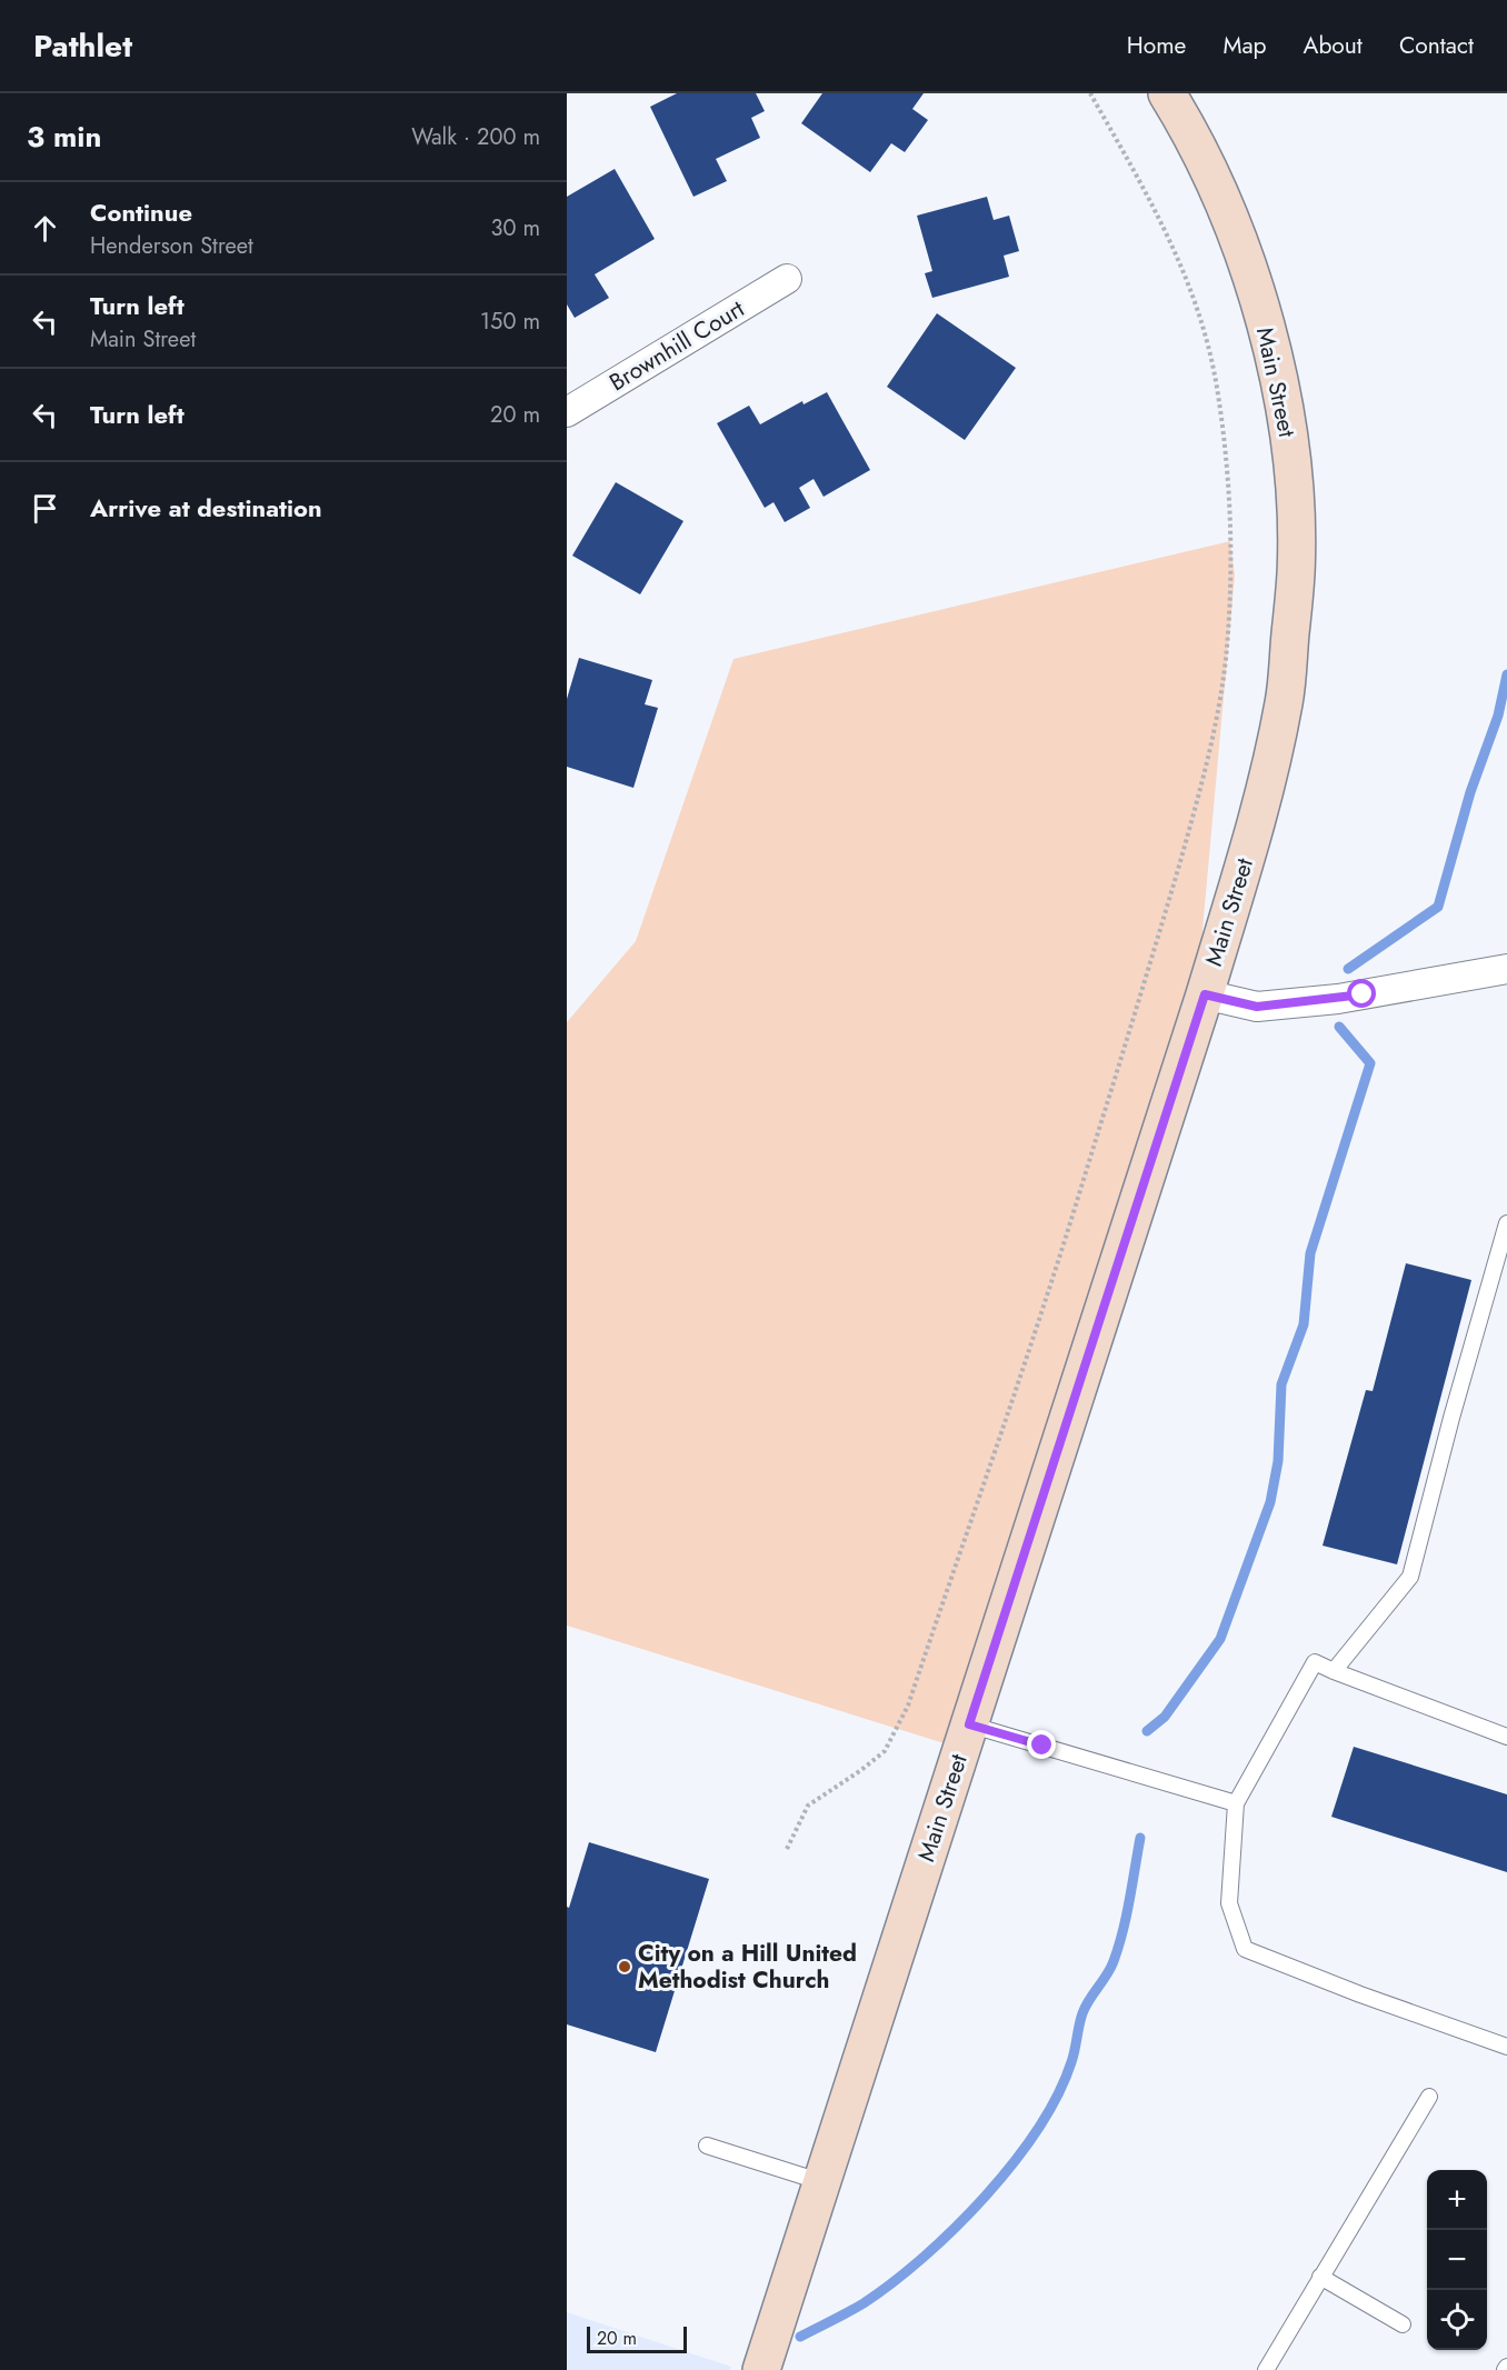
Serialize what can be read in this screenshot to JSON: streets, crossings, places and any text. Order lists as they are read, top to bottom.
{
  "streets": {
    "main road": ["Main Street"],
    "street": ["Brownhill Court"]
  },
  "places": ["City on a Hill United Methodist Church"],
  "scale_bar": "20 m",
  "page": {
    "header": "Pathlet",
    "nav": [
      "Home",
      "Map",
      "About",
      "Contact"
    ],
    "heading": ["3 min", "Walk · 200 m"],
    "list": [
      ["Continue", "Henderson Street", "30 m"],
      ["Turn left", "Main Street", "150 m"],
      ["Turn left", "20 m"],
      "Arrive at destination"
    ],
    "map_buttons": ["+", "−"],
    "scale": "20 m"
  }
}
